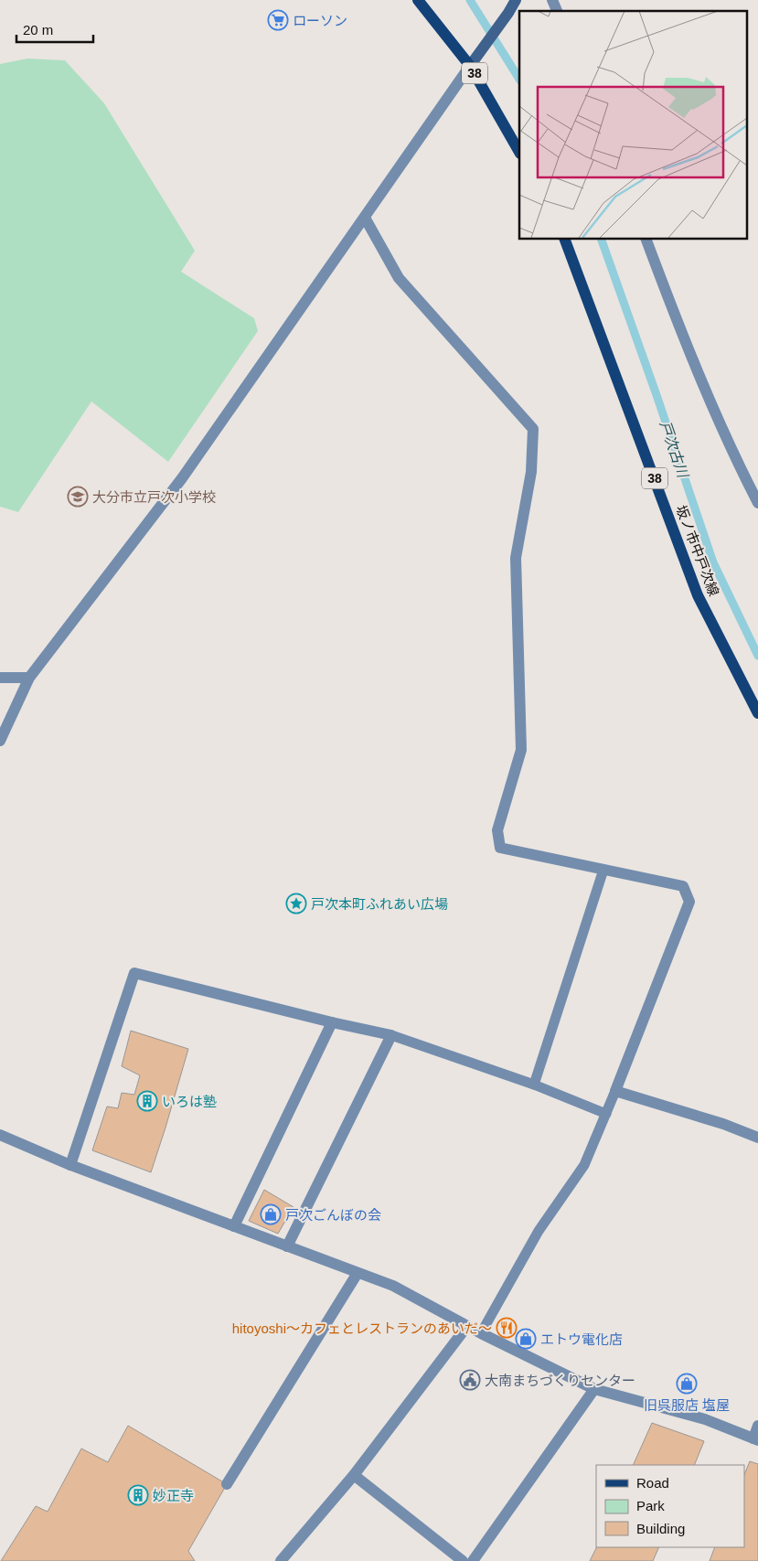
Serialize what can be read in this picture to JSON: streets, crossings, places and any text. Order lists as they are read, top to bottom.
{
  "streets": {
    "main road": ["38", "坂ノ市中戸次線"]
  },
  "water": ["戸次古川"],
  "places": {
    "supermarket": ["ローソン"],
    "school or university": ["大分市立戸次小学校"],
    "place": ["戸次本町ふれあい広場"],
    "building": ["いろは塾", "妙正寺"],
    "shop": ["戸次ごんぼの会", "エトウ電化店", "旧呉服店 塩屋"],
    "restaurant": ["hitoyoshi～カフェとレストランのあいだ～"],
    "public building": ["大南まちづくりセンター"]
  },
  "legend": ["Road", "Park", "Building"],
  "scale_bar": "20 m"
}
